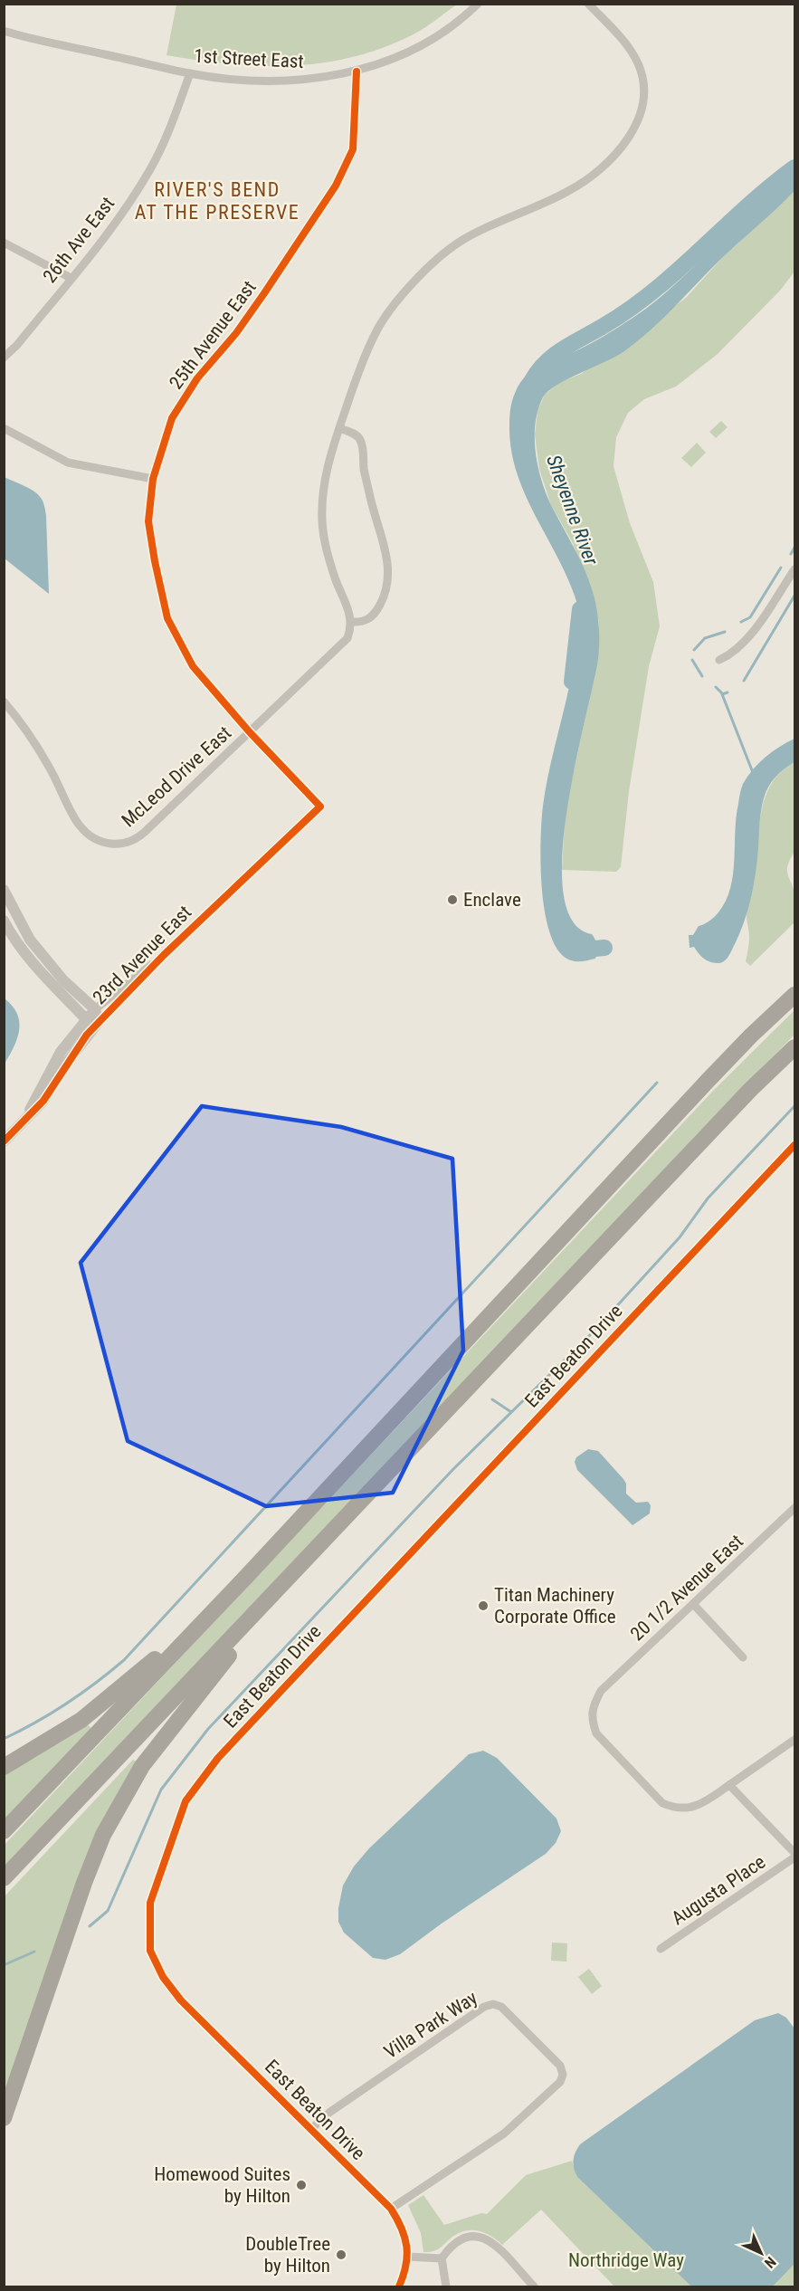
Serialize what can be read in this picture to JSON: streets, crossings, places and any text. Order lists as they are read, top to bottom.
{
  "streets": {
    "street": [
      "1st Street East",
      "26th Ave East",
      "25th Avenue East",
      "McLeod Drive East",
      "23rd Avenue East",
      "East Beaton Drive",
      "20 1/2 Avenue East",
      "Augusta Place",
      "Villa Park Way"
    ]
  },
  "crossings": [
    ["1st Street East", "26th Ave East"],
    ["1st Street East", "25th Avenue East"],
    ["25th Avenue East", "McLeod Drive East"],
    ["25th Avenue East", "23rd Avenue East"],
    ["East Beaton Drive", "Villa Park Way"]
  ],
  "districts": ["RIVER'S BEND AT THE PRESERVE"],
  "water": ["Sheyenne River"],
  "parks": ["Northridge Way"],
  "places": [
    "Enclave",
    "Titan Machinery Corporate Office",
    "Homewood Suites by Hilton",
    "DoubleTree by Hilton"
  ],
  "north": "bottom right"
}
